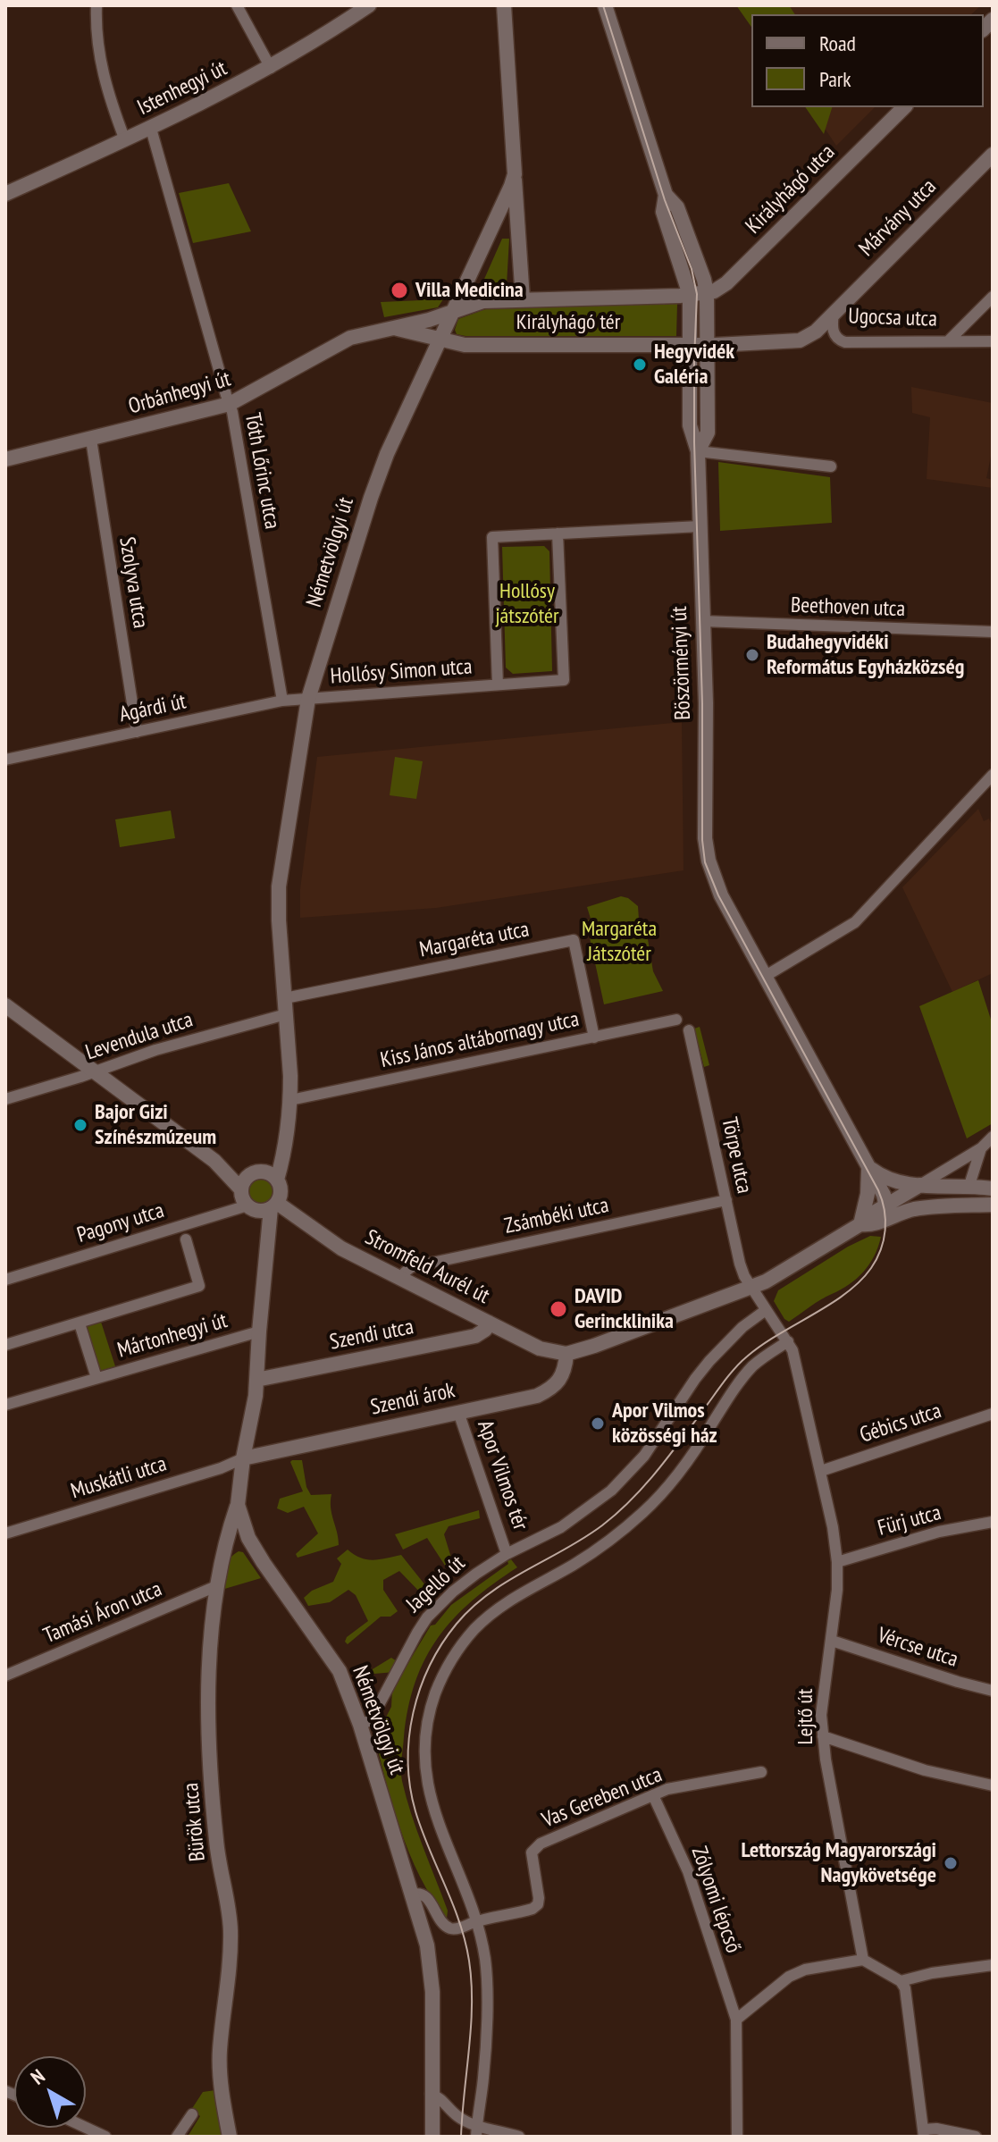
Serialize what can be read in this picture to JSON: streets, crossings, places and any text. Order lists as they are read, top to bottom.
{
  "streets": {
    "street": [
      "Istenhegyi út",
      "Királyhágó utca",
      "Márvány utca",
      "Ugocsa utca",
      "Királyhágó tér",
      "Orbánhegyi út",
      "Tóth Lőrinc utca",
      "Németvölgyi út",
      "Szolyva utca",
      "Beethoven utca",
      "Böszörményi út",
      "Hollósy Simon utca",
      "Agárdi út",
      "Margaréta utca",
      "Levendula utca",
      "Kiss János altábornagy utca",
      "Törpe utca",
      "Zsámbéki utca",
      "Pagony utca",
      "Stromfeld Aurél út",
      "Szendi utca",
      "Mártonhegyi út",
      "Szendi árok",
      "Gébics utca",
      "Apor Vilmos tér",
      "Muskátli utca",
      "Fürj utca",
      "Jagelló út",
      "Tamási Áron utca",
      "Vércse utca",
      "Lejtő út",
      "Vas Gereben utca",
      "Bürök utca",
      "Zólyomi lépcső"
    ]
  },
  "crossings": [
    ["Istenhegyi út", "Tóth Lőrinc utca"],
    ["Királyhágó utca", "Királyhágó tér"],
    ["Királyhágó utca", "Böszörményi út"],
    ["Márvány utca", "Ugocsa utca"],
    ["Ugocsa utca", "Királyhágó tér"],
    ["Ugocsa utca", "Böszörményi út"],
    ["Királyhágó tér", "Orbánhegyi út"],
    ["Királyhágó tér", "Németvölgyi út"],
    ["Királyhágó tér", "Böszörményi út"],
    ["Orbánhegyi út", "Tóth Lőrinc utca"],
    ["Orbánhegyi út", "Németvölgyi út"],
    ["Orbánhegyi út", "Szolyva utca"],
    ["Tóth Lőrinc utca", "Agárdi út"],
    ["Németvölgyi út", "Hollósy Simon utca"],
    ["Németvölgyi út", "Agárdi út"],
    ["Németvölgyi út", "Margaréta utca"],
    ["Németvölgyi út", "Levendula utca"],
    ["Németvölgyi út", "Kiss János altábornagy utca"],
    ["Németvölgyi út", "Pagony utca"],
    ["Németvölgyi út", "Stromfeld Aurél út"],
    ["Németvölgyi út", "Szendi utca"],
    ["Németvölgyi út", "Mártonhegyi út"],
    ["Németvölgyi út", "Szendi árok"],
    ["Németvölgyi út", "Muskátli utca"],
    ["Németvölgyi út", "Jagelló út"],
    ["Németvölgyi út", "Lejtő út"],
    ["Németvölgyi út", "Vas Gereben utca"],
    ["Németvölgyi út", "Bürök utca"],
    ["Szolyva utca", "Agárdi út"],
    ["Beethoven utca", "Böszörményi út"],
    ["Böszörményi út", "Hollósy Simon utca"],
    ["Hollósy Simon utca", "Agárdi út"],
    ["Margaréta utca", "Kiss János altábornagy utca"],
    ["Törpe utca", "Zsámbéki utca"],
    ["Törpe utca", "Lejtő út"],
    ["Zsámbéki utca", "Stromfeld Aurél út"],
    ["Pagony utca", "Stromfeld Aurél út"],
    ["Stromfeld Aurél út", "Szendi utca"],
    ["Stromfeld Aurél út", "Szendi árok"],
    ["Szendi árok", "Apor Vilmos tér"],
    ["Szendi árok", "Muskátli utca"],
    ["Gébics utca", "Lejtő út"],
    ["Apor Vilmos tér", "Jagelló út"],
    ["Apor Vilmos tér", "Lejtő út"],
    ["Fürj utca", "Lejtő út"],
    ["Tamási Áron utca", "Bürök utca"],
    ["Vércse utca", "Lejtő út"],
    ["Vas Gereben utca", "Zólyomi lépcső"]
  ],
  "parks": ["Hollósy játszótér", "Margaréta Játszótér"],
  "places": [
    "Villa Medicina",
    "Hegyvidék Galéria",
    "Budahegyvidéki Református Egyházközség",
    "Bajor Gizi Színészmúzeum",
    "DAVID Gerincklinika",
    "Apor Vilmos közösségi ház",
    "Lettország Magyarországi Nagykövetsége"
  ],
  "legend": ["Road", "Park"],
  "north": "top left"
}
